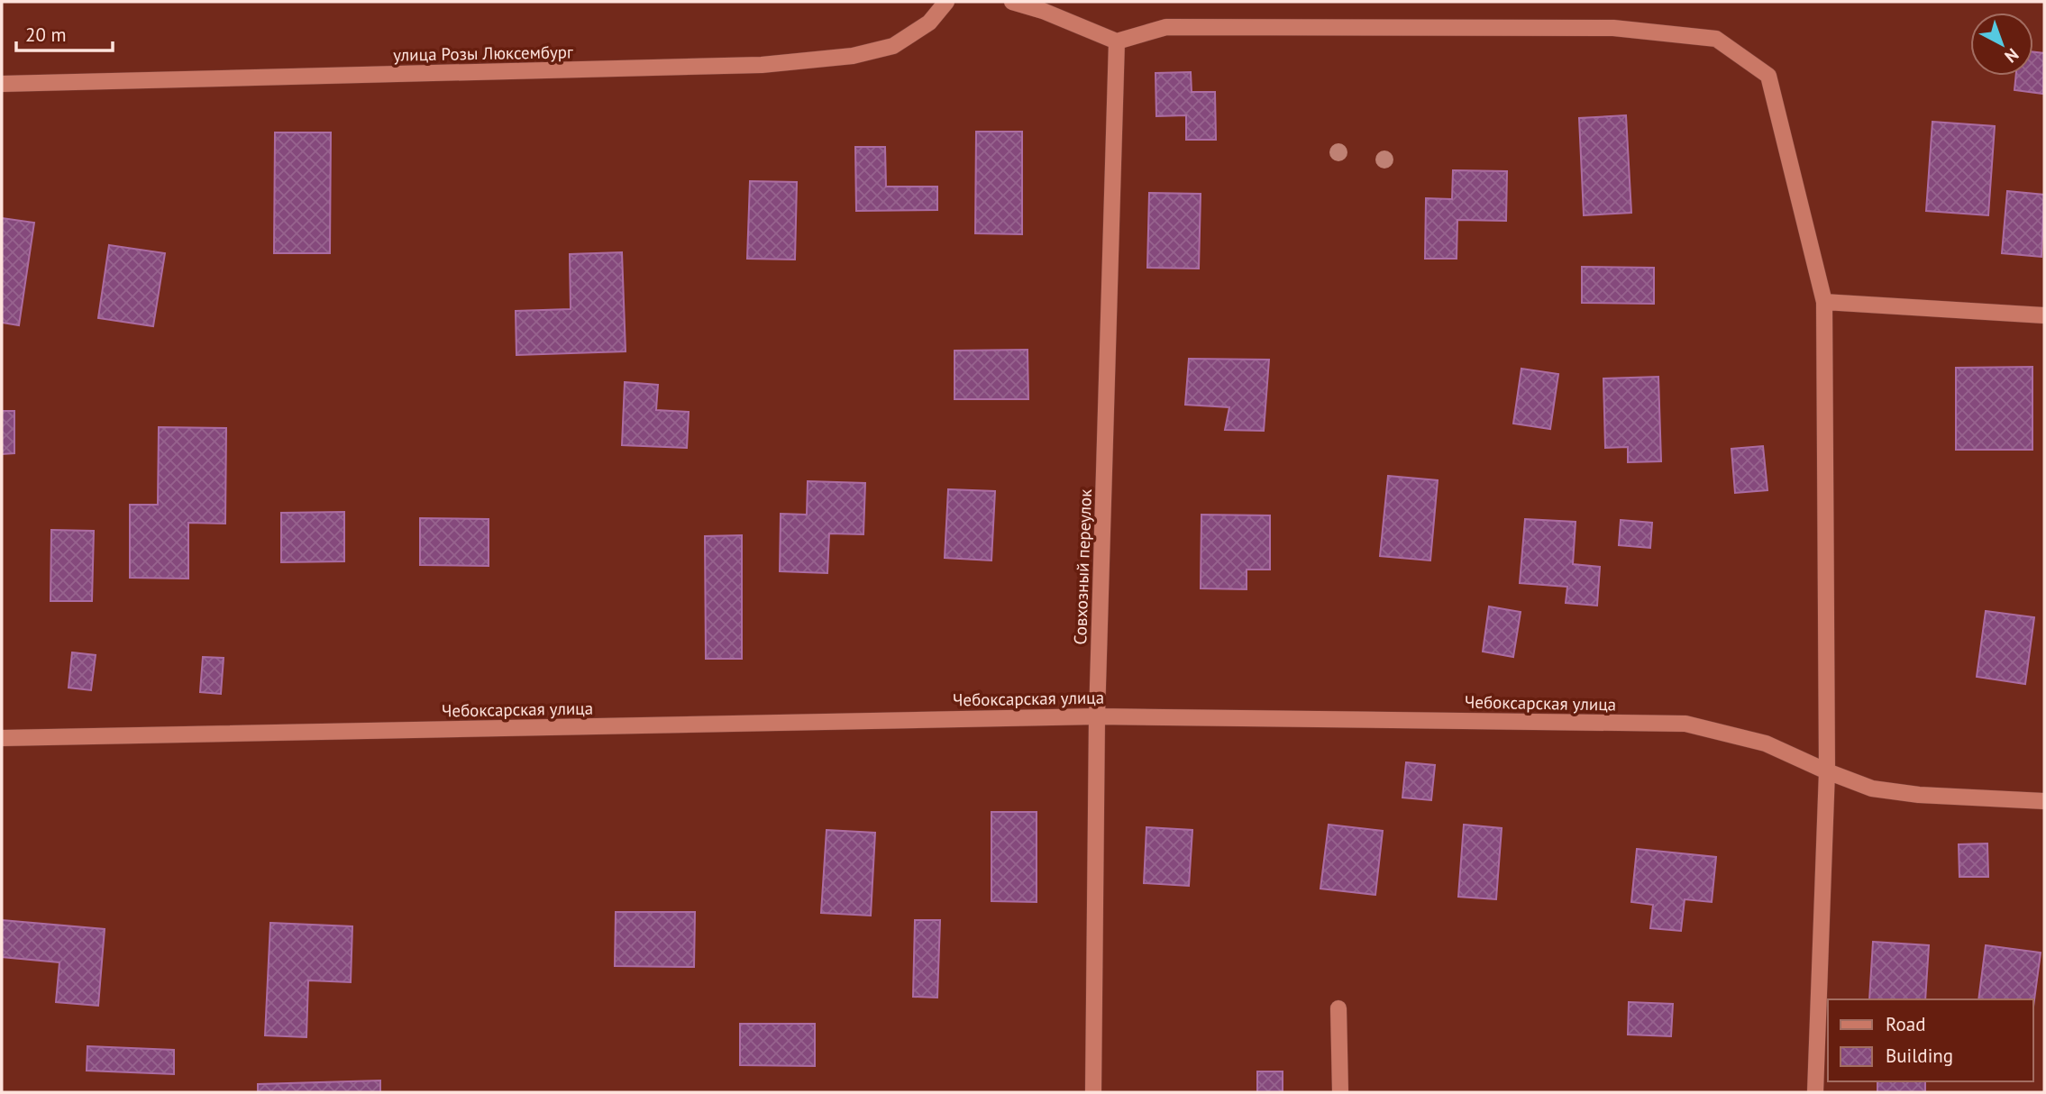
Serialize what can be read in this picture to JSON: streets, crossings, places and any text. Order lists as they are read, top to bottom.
{
  "streets": {
    "street": ["улица Розы Люксембург", "Совхозный переулок", "Чебоксарская улица"]
  },
  "crossings": [
    ["Совхозный переулок", "Чебоксарская улица"]
  ],
  "legend": ["Road", "Building"],
  "scale_bar": "20 m",
  "north": "bottom right"
}
